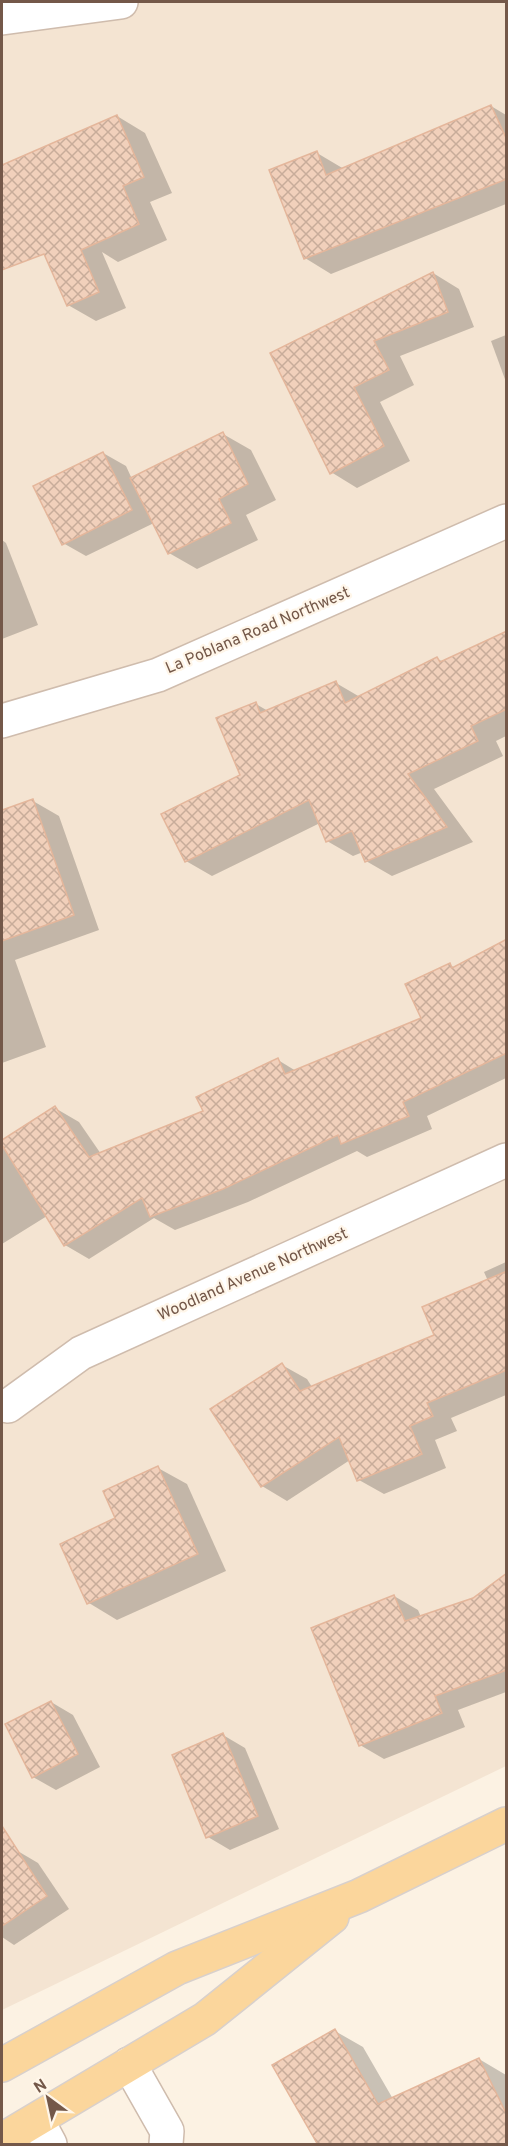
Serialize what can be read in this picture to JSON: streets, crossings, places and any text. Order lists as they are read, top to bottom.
{
  "streets": {
    "street": ["La Poblana Road Northwest", "Woodland Avenue Northwest"]
  },
  "north": "top left"
}
